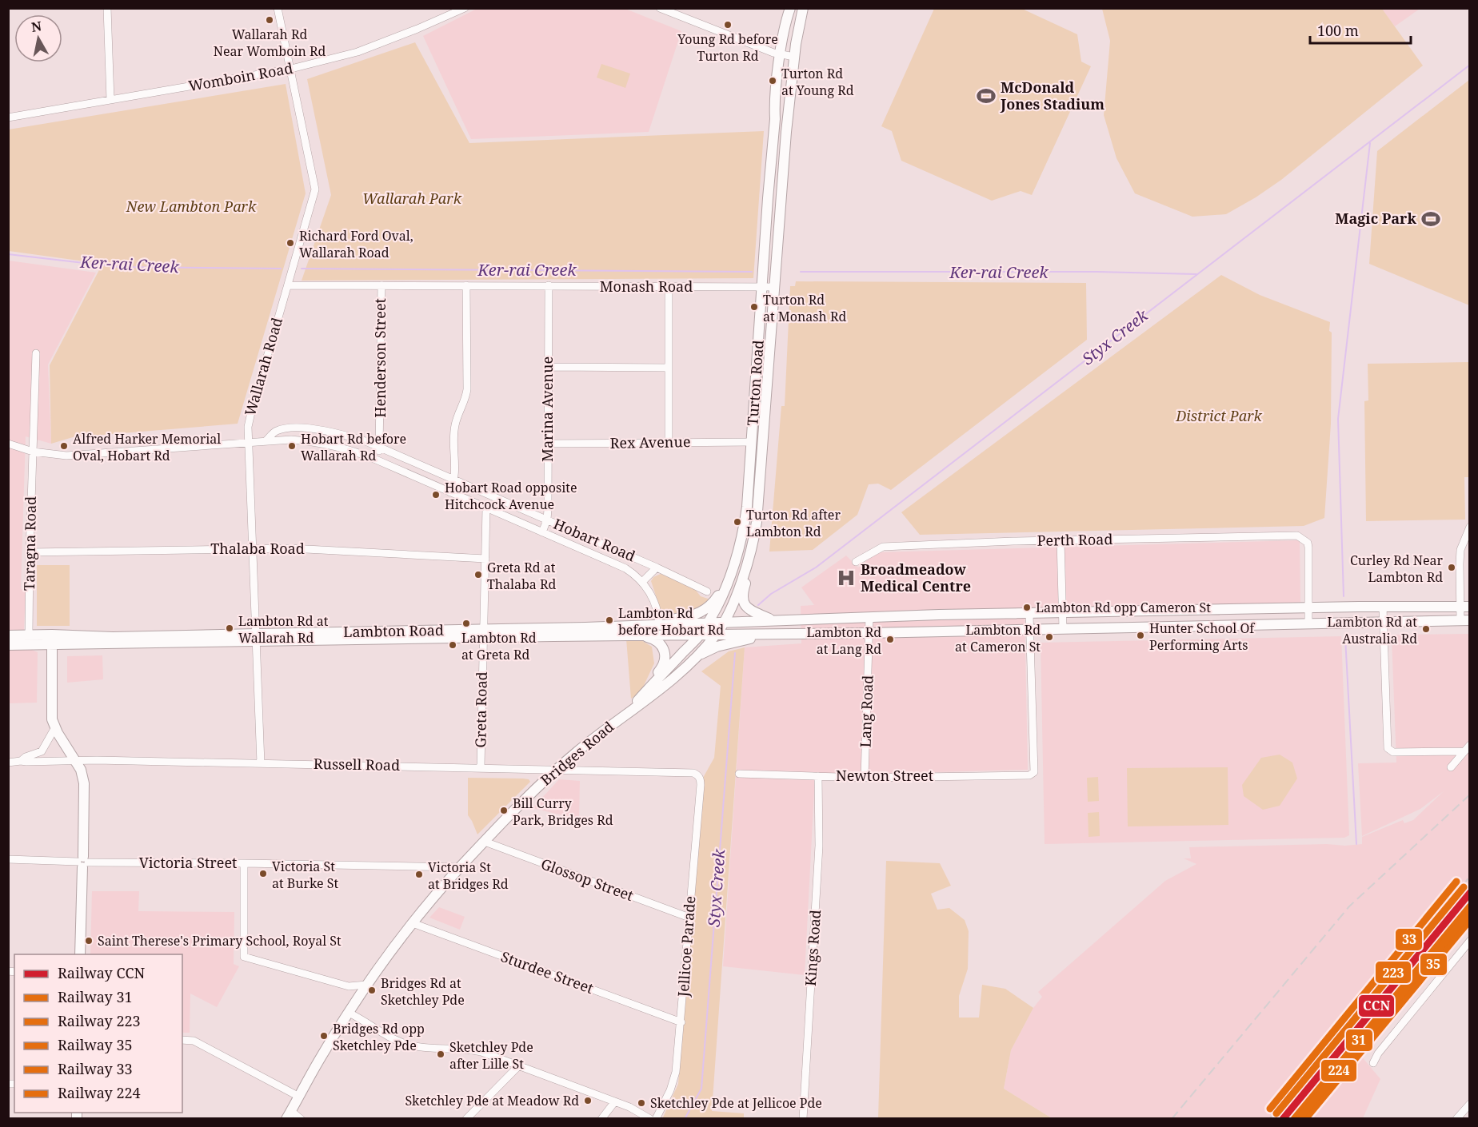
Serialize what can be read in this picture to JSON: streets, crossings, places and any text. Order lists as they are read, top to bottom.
{
  "streets": {
    "main road": ["Turton Road", "Lambton Road", "Bridges Road"],
    "street": [
      "Womboin Road",
      "Monash Road",
      "Henderson Street",
      "Wallarah Road",
      "Marina Avenue",
      "Rex Avenue",
      "Hobart Road",
      "Perth Road",
      "Taragna Road",
      "Thalaba Road",
      "Greta Road",
      "Lang Road",
      "Russell Road",
      "Newton Street",
      "Victoria Street",
      "Glossop Street",
      "Jellicoe Parade",
      "Kings Road",
      "Sturdee Street"
    ]
  },
  "crossings": [
    ["Womboin Road", "Wallarah Road"],
    ["Monash Road", "Henderson Street"],
    ["Monash Road", "Wallarah Road"],
    ["Monash Road", "Turton Road"],
    ["Monash Road", "Marina Avenue"],
    ["Henderson Street", "Hobart Road"],
    ["Wallarah Road", "Hobart Road"],
    ["Wallarah Road", "Thalaba Road"],
    ["Wallarah Road", "Lambton Road"],
    ["Wallarah Road", "Russell Road"],
    ["Turton Road", "Rex Avenue"],
    ["Turton Road", "Lambton Road"],
    ["Turton Road", "Bridges Road"],
    ["Marina Avenue", "Rex Avenue"],
    ["Marina Avenue", "Hobart Road"],
    ["Hobart Road", "Taragna Road"],
    ["Hobart Road", "Lambton Road"],
    ["Hobart Road", "Greta Road"],
    ["Perth Road", "Lambton Road"],
    ["Taragna Road", "Thalaba Road"],
    ["Taragna Road", "Lambton Road"],
    ["Thalaba Road", "Greta Road"],
    ["Lambton Road", "Greta Road"],
    ["Lambton Road", "Lang Road"],
    ["Lambton Road", "Bridges Road"],
    ["Lambton Road", "Newton Street"],
    ["Greta Road", "Russell Road"],
    ["Lang Road", "Newton Street"],
    ["Bridges Road", "Russell Road"],
    ["Bridges Road", "Victoria Street"],
    ["Bridges Road", "Glossop Street"],
    ["Bridges Road", "Sturdee Street"],
    ["Russell Road", "Jellicoe Parade"],
    ["Newton Street", "Kings Road"],
    ["Glossop Street", "Jellicoe Parade"],
    ["Jellicoe Parade", "Sturdee Street"]
  ],
  "water": ["Ker-rai Creek", "Styx Creek"],
  "parks": ["Wallarah Park", "New Lambton Park", "District Park"],
  "places": {
    "other": [
      "Wallarah Rd Near Womboin Rd",
      "Young Rd before Turton Rd",
      "Turton Rd at Young Rd",
      "Richard Ford Oval, Wallarah Road",
      "Turton Rd at Monash Rd",
      "Alfred Harker Memorial Oval, Hobart Rd",
      "Hobart Rd before Wallarah Rd",
      "Hobart Road opposite Hitchcock Avenue",
      "Turton Rd after Lambton Rd",
      "Curley Rd Near Lambton Rd",
      "Greta Rd at Thalaba Rd",
      "Lambton Rd opp Cameron St",
      "Lambton Rd before Hobart Rd",
      "Lambton Rd at Wallarah Rd",
      "Lambton Rd at Australia Rd",
      "Hunter School Of Performing Arts",
      "Lambton Rd at Cameron St",
      "Lambton Rd at Lang Rd",
      "Lambton Rd at Greta Rd",
      "Bill Curry Park, Bridges Rd",
      "Victoria St at Burke St",
      "Victoria St at Bridges Rd",
      "Saint Therese's Primary School, Royal St",
      "Bridges Rd at Sketchley Pde",
      "Bridges Rd opp Sketchley Pde",
      "Sketchley Pde after Lille St",
      "Sketchley Pde at Meadow Rd",
      "Sketchley Pde at Jellicoe Pde"
    ],
    "sports": ["McDonald Jones Stadium", "Magic Park"],
    "hospital": ["Broadmeadow Medical Centre"]
  },
  "lines": [
    "rail line 33",
    "rail line 223",
    "rail line CCN",
    "rail line 31",
    "rail line 224",
    "rail line 35"
  ],
  "legend": [
    "Railway CCN",
    "Railway 31",
    "Railway 223",
    "Railway 35",
    "Railway 33",
    "Railway 224"
  ],
  "scale_bar": "100 m",
  "north": "top"
}
